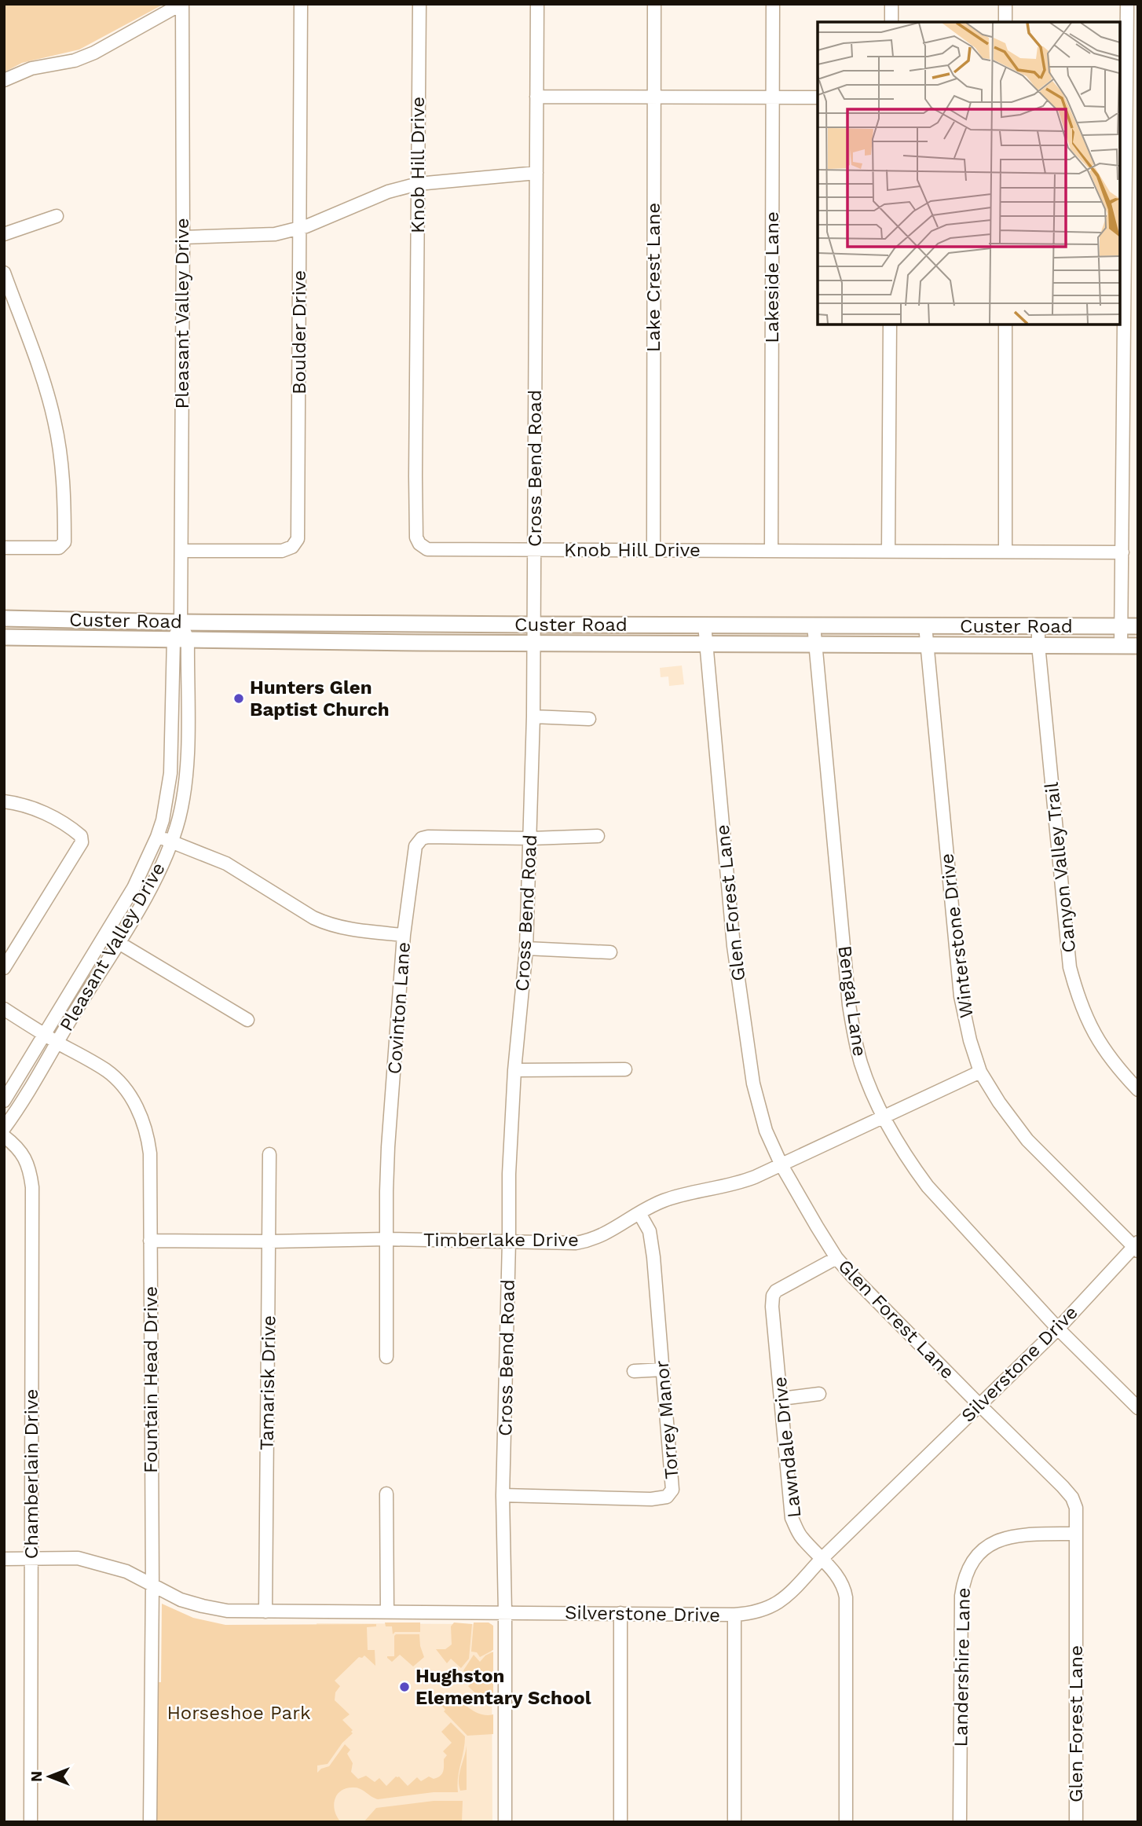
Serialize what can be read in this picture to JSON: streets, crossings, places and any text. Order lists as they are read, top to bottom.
{
  "streets": {
    "main road": ["Custer Road"],
    "street": [
      "Knob Hill Drive",
      "Lake Crest Lane",
      "Lakeside Lane",
      "Pleasant Valley Drive",
      "Boulder Drive",
      "Cross Bend Road",
      "Canyon Valley Trail",
      "Glen Forest Lane",
      "Winterstone Drive",
      "Bengal Lane",
      "Covinton Lane",
      "Timberlake Drive",
      "Silverstone Drive",
      "Fountain Head Drive",
      "Tamarisk Drive",
      "Torrey Manor",
      "Lawndale Drive",
      "Chamberlain Drive",
      "Landershire Lane"
    ]
  },
  "crossings": [
    ["Knob Hill Drive", "Lake Crest Lane"],
    ["Knob Hill Drive", "Lakeside Lane"],
    ["Knob Hill Drive", "Cross Bend Road"],
    ["Pleasant Valley Drive", "Boulder Drive"],
    ["Pleasant Valley Drive", "Custer Road"],
    ["Pleasant Valley Drive", "Fountain Head Drive"],
    ["Cross Bend Road", "Custer Road"],
    ["Cross Bend Road", "Covinton Lane"],
    ["Cross Bend Road", "Timberlake Drive"],
    ["Cross Bend Road", "Silverstone Drive"],
    ["Cross Bend Road", "Torrey Manor"],
    ["Custer Road", "Canyon Valley Trail"],
    ["Custer Road", "Glen Forest Lane"],
    ["Custer Road", "Winterstone Drive"],
    ["Custer Road", "Bengal Lane"],
    ["Glen Forest Lane", "Timberlake Drive"],
    ["Glen Forest Lane", "Silverstone Drive"],
    ["Glen Forest Lane", "Lawndale Drive"],
    ["Glen Forest Lane", "Landershire Lane"],
    ["Winterstone Drive", "Timberlake Drive"],
    ["Winterstone Drive", "Silverstone Drive"],
    ["Bengal Lane", "Timberlake Drive"],
    ["Bengal Lane", "Silverstone Drive"],
    ["Covinton Lane", "Timberlake Drive"],
    ["Timberlake Drive", "Fountain Head Drive"],
    ["Timberlake Drive", "Tamarisk Drive"],
    ["Timberlake Drive", "Torrey Manor"],
    ["Silverstone Drive", "Fountain Head Drive"],
    ["Silverstone Drive", "Tamarisk Drive"],
    ["Silverstone Drive", "Lawndale Drive"],
    ["Silverstone Drive", "Chamberlain Drive"]
  ],
  "parks": ["Horseshoe Park"],
  "places": ["Hunters Glen Baptist Church", "Hughston Elementary School"],
  "north": "left"
}
